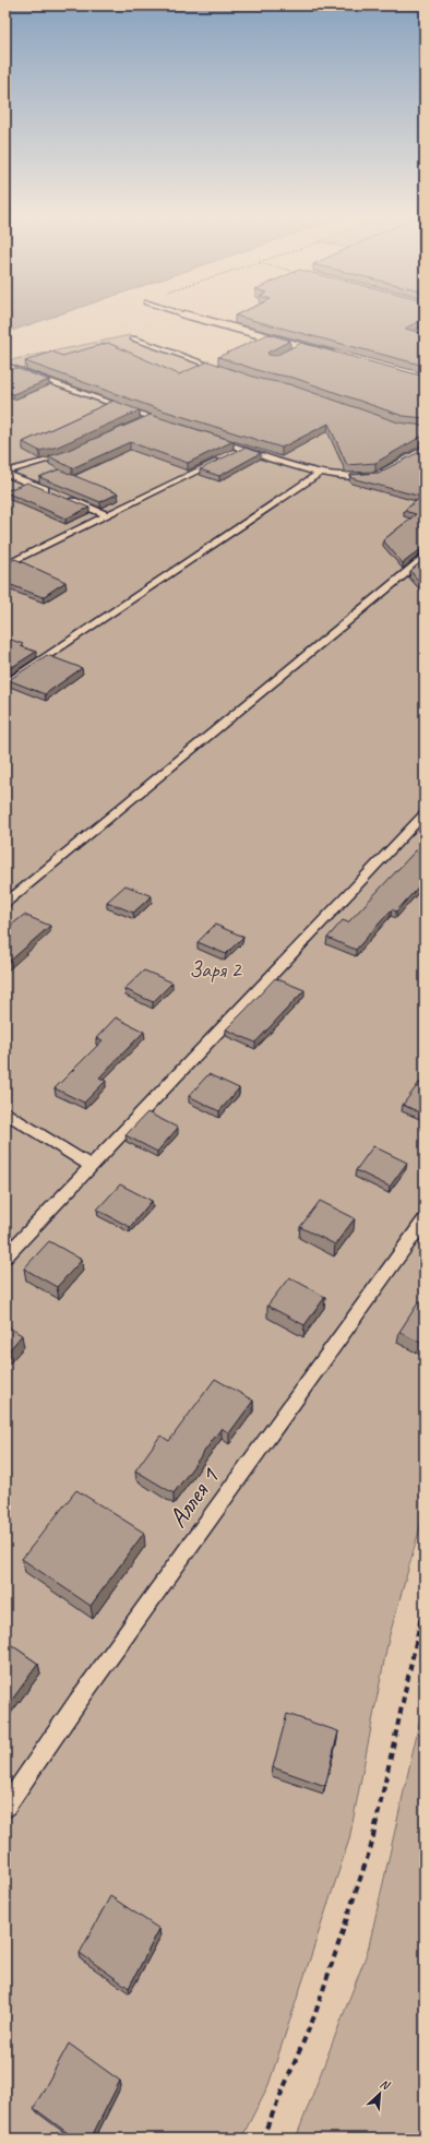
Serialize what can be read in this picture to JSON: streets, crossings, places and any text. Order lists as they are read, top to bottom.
{
  "streets": {
    "lane": ["Аллея 1"]
  },
  "parks": ["Заря 2"],
  "north": "top right"
}
